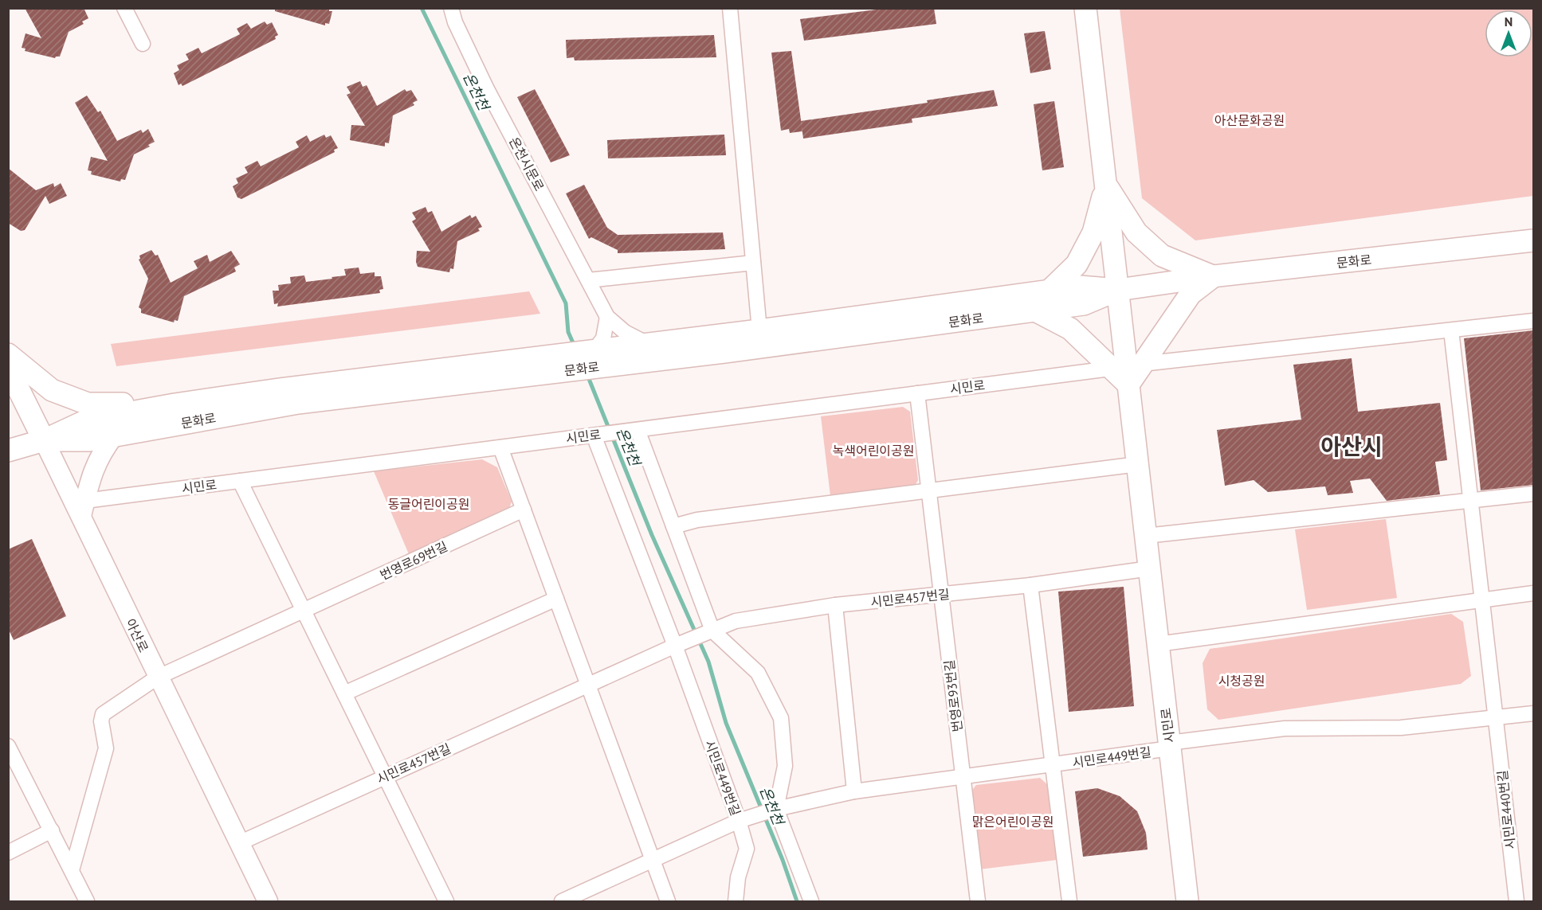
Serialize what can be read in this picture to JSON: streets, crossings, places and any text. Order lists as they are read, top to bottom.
{
  "streets": {
    "main road": ["문화로", "시민로", "아산로"],
    "street": [
      "온천시문로",
      "번영로69번길",
      "시민로457번길",
      "번영로93번길",
      "시민로449번길",
      "시민로440번길"
    ]
  },
  "crossings": [
    ["문화로", "시민로"],
    ["문화로", "아산로"],
    ["시민로", "시민로457번길"],
    ["시민로", "아산로"],
    ["시민로", "번영로93번길"],
    ["시민로", "시민로449번길"],
    ["번영로69번길", "아산로"],
    ["시민로457번길", "아산로"],
    ["시민로457번길", "번영로93번길"],
    ["시민로457번길", "시민로449번길"],
    ["번영로93번길", "시민로449번길"],
    ["시민로449번길", "시민로440번길"]
  ],
  "districts": ["아산시"],
  "water": ["온천천"],
  "parks": [
    "아산문화공원",
    "녹색어린이공원",
    "동글어린이공원",
    "시청공원",
    "맑은어린이공원"
  ],
  "north": "top"
}
